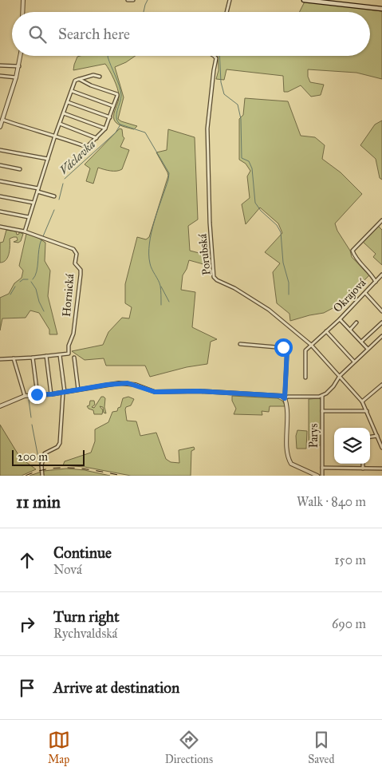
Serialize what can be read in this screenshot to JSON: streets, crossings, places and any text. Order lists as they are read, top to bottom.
{
  "streets": {
    "street": [
      "Porubská",
      "Hornická",
      "Okrajová",
      "Parys"
    ]
  },
  "crossings": [
    ["Porubská", "Okrajová"]
  ],
  "water": ["Václavka"],
  "scale_bar": "200 m",
  "page": {
    "search": "Search here",
    "scale": "200 m",
    "heading": ["11 min", "Walk · 840 m"],
    "list": [
      ["Continue", "Nová", "150 m"],
      ["Turn right", "Rychvaldská", "690 m"],
      "Arrive at destination"
    ],
    "nav": ["Map", "Directions", "Saved"]
  }
}
